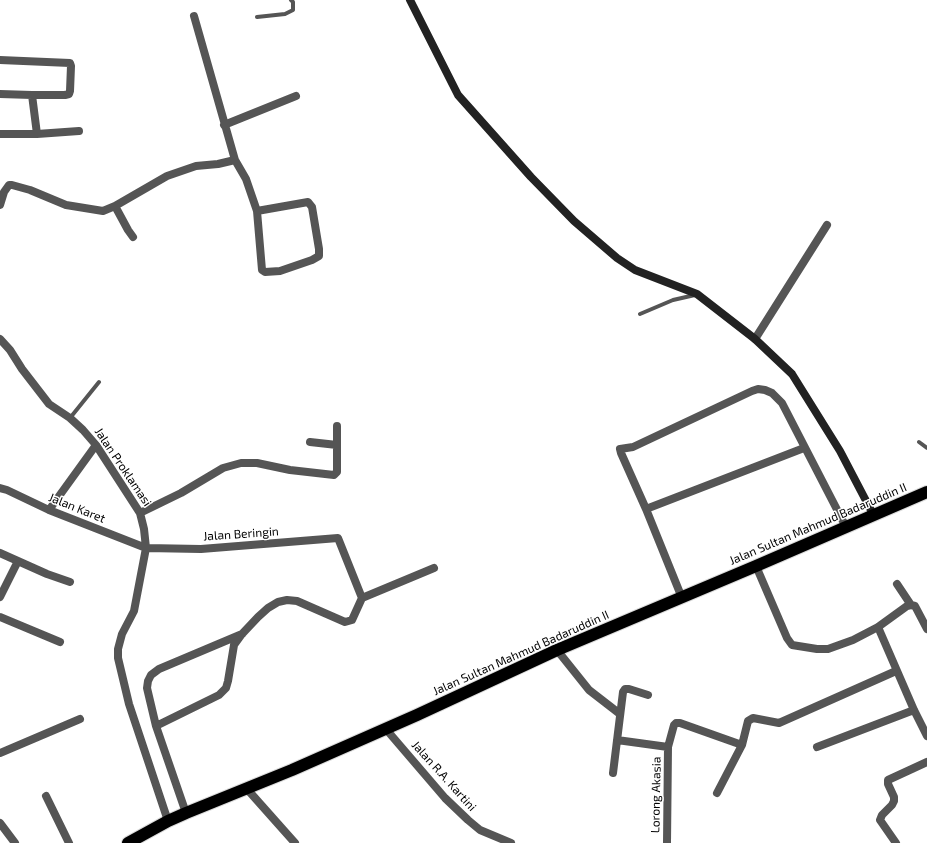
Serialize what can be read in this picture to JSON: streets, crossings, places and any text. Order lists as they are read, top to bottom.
{
  "streets": {
    "highway": ["Jalan Sultan Mahmud Badaruddin II"],
    "street": [
      "Jalan Proklamasi",
      "Jalan Karet",
      "Jalan Beringin",
      "Jalan R.A. Kartini",
      "Lorong Akasia"
    ]
  },
  "crossings": [
    ["Jalan Proklamasi", "Jalan Karet"],
    ["Jalan Proklamasi", "Jalan Sultan Mahmud Badaruddin II"],
    ["Jalan Proklamasi", "Jalan Beringin"],
    ["Jalan Karet", "Jalan Beringin"],
    ["Jalan Sultan Mahmud Badaruddin II", "Jalan R.A. Kartini"]
  ]
}
